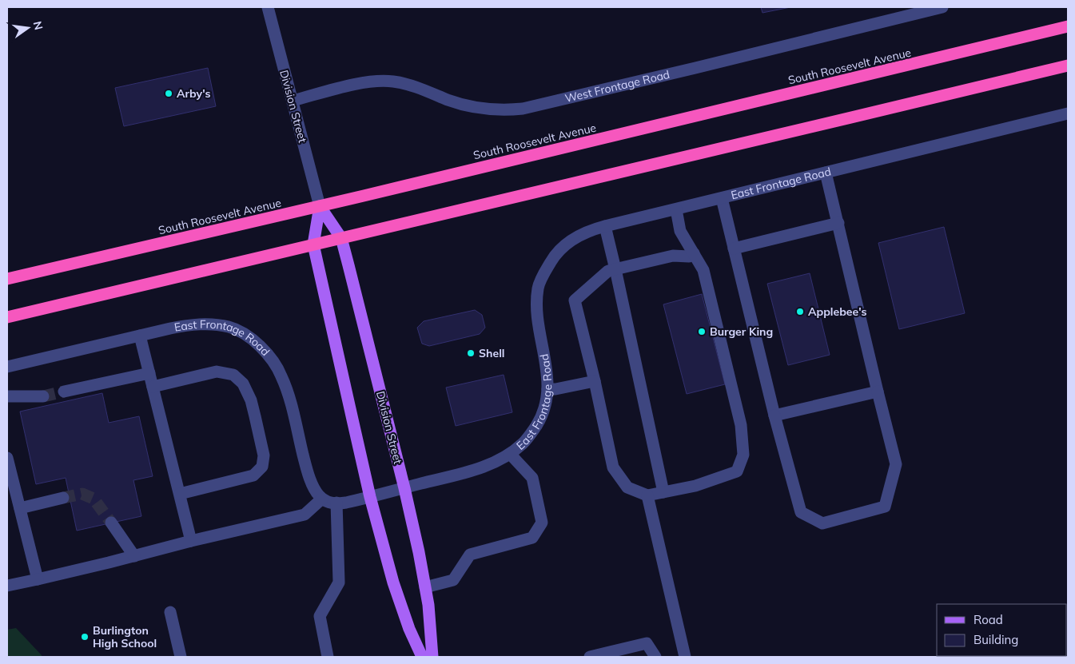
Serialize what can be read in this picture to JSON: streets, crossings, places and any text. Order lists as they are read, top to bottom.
{
  "streets": {
    "highway": ["South Roosevelt Avenue"],
    "main road": ["Division Street"],
    "street": ["West Frontage Road", "East Frontage Road"]
  },
  "crossings": [
    ["South Roosevelt Avenue", "Division Street"],
    ["West Frontage Road", "Division Street"],
    ["Division Street", "East Frontage Road"]
  ],
  "places": [
    "Arby's",
    "Applebee's",
    "Burger King",
    "Shell",
    "Burlington High School"
  ],
  "legend": ["Road", "Building"],
  "north": "right"
}
